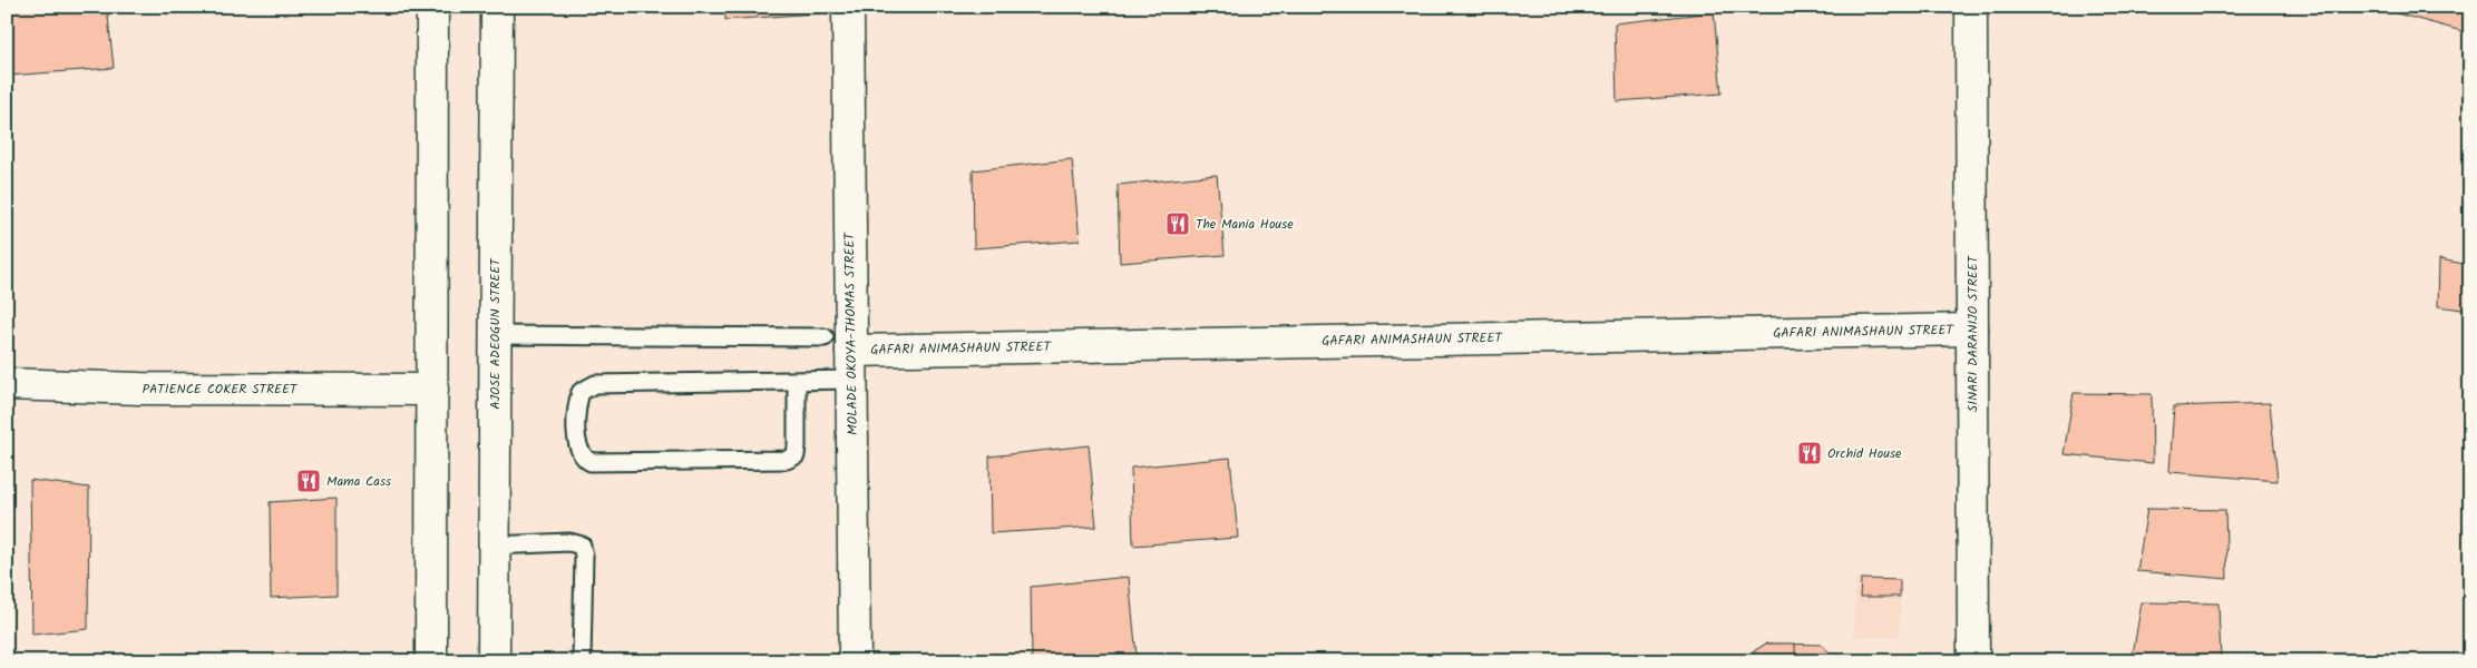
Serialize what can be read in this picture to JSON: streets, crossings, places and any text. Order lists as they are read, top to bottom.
{
  "streets": {
    "street": [
      "GAFARI ANIMASHAUN STREET",
      "AJOSE ADEOGUN STREET",
      "MOLADE OKOYA-THOMAS STREET",
      "SINARI DARANIJO STREET",
      "PATIENCE COKER STREET"
    ]
  },
  "crossings": [
    ["GAFARI ANIMASHAUN STREET", "MOLADE OKOYA-THOMAS STREET"],
    ["GAFARI ANIMASHAUN STREET", "SINARI DARANIJO STREET"]
  ],
  "places": {
    "restaurant": ["The Mania House", "Orchid House", "Mama Cass"]
  }
}
